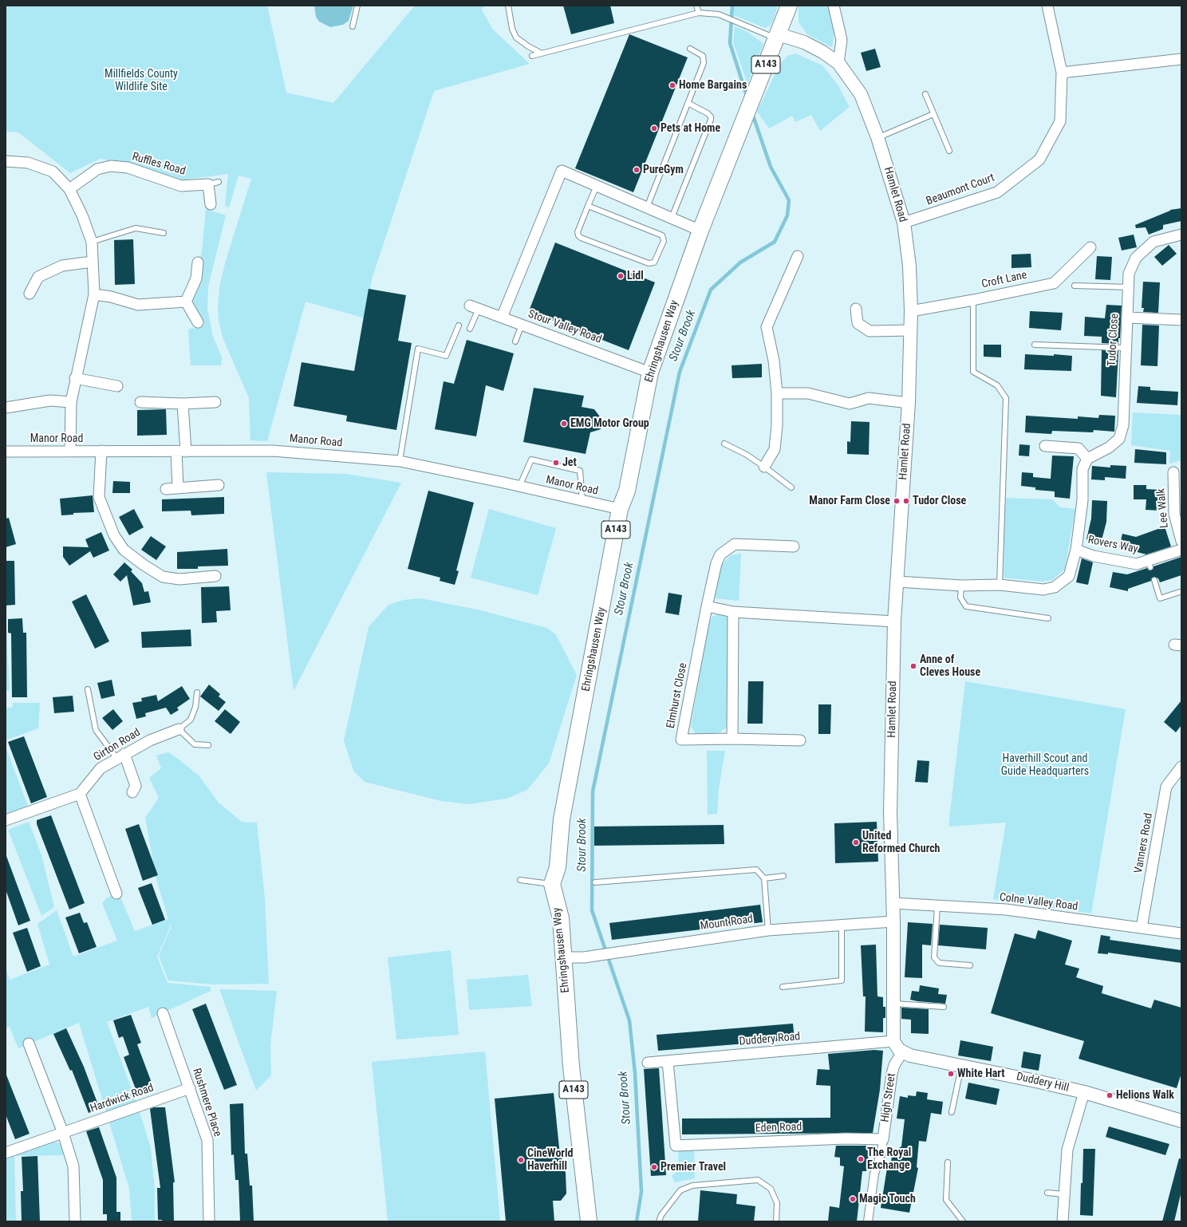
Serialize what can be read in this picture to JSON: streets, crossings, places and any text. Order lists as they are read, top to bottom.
{
  "streets": {
    "main road": ["A143", "Ehringshausen Way"],
    "street": [
      "Ruffles Road",
      "Beaumont Court",
      "Hamlet Road",
      "Croft Lane",
      "Stour Valley Road",
      "Tudor Close",
      "Manor Road",
      "Lee Walk",
      "Rovers Way",
      "Elmhurst Close",
      "Girton Road",
      "Vanners Road",
      "Colne Valley Road",
      "Mount Road",
      "Duddery Road",
      "Duddery Hill",
      "High Street",
      "Hardwick Road",
      "Rushmere Place",
      "Eden Road"
    ]
  },
  "crossings": [
    ["A143", "Hamlet Road"],
    ["A143", "Ehringshausen Way"],
    ["Beaumont Court", "Hamlet Road"],
    ["Hamlet Road", "Croft Lane"],
    ["Hamlet Road", "Ehringshausen Way"],
    ["Hamlet Road", "Colne Valley Road"],
    ["Hamlet Road", "Mount Road"],
    ["Stour Valley Road", "Ehringshausen Way"],
    ["Ehringshausen Way", "Manor Road"],
    ["Ehringshausen Way", "Mount Road"],
    ["Vanners Road", "Colne Valley Road"],
    ["Duddery Road", "Eden Road"],
    ["Duddery Hill", "High Street"],
    ["High Street", "Eden Road"],
    ["Hardwick Road", "Rushmere Place"]
  ],
  "water": ["Stour Brook"],
  "parks": ["Millfields County Wildlife Site", "Haverhill Scout and Guide Headquarters"],
  "places": [
    "Home Bargains",
    "Pets at Home",
    "PureGym",
    "Lidl",
    "EMG Motor Group",
    "Jet",
    "Manor Farm Close",
    "Tudor Close",
    "Anne of Cleves House",
    "United Reformed Church",
    "White Hart",
    "Helions Walk",
    "The Royal Exchange",
    "CineWorld Haverhill",
    "Premier Travel",
    "Magic Touch"
  ]
}
